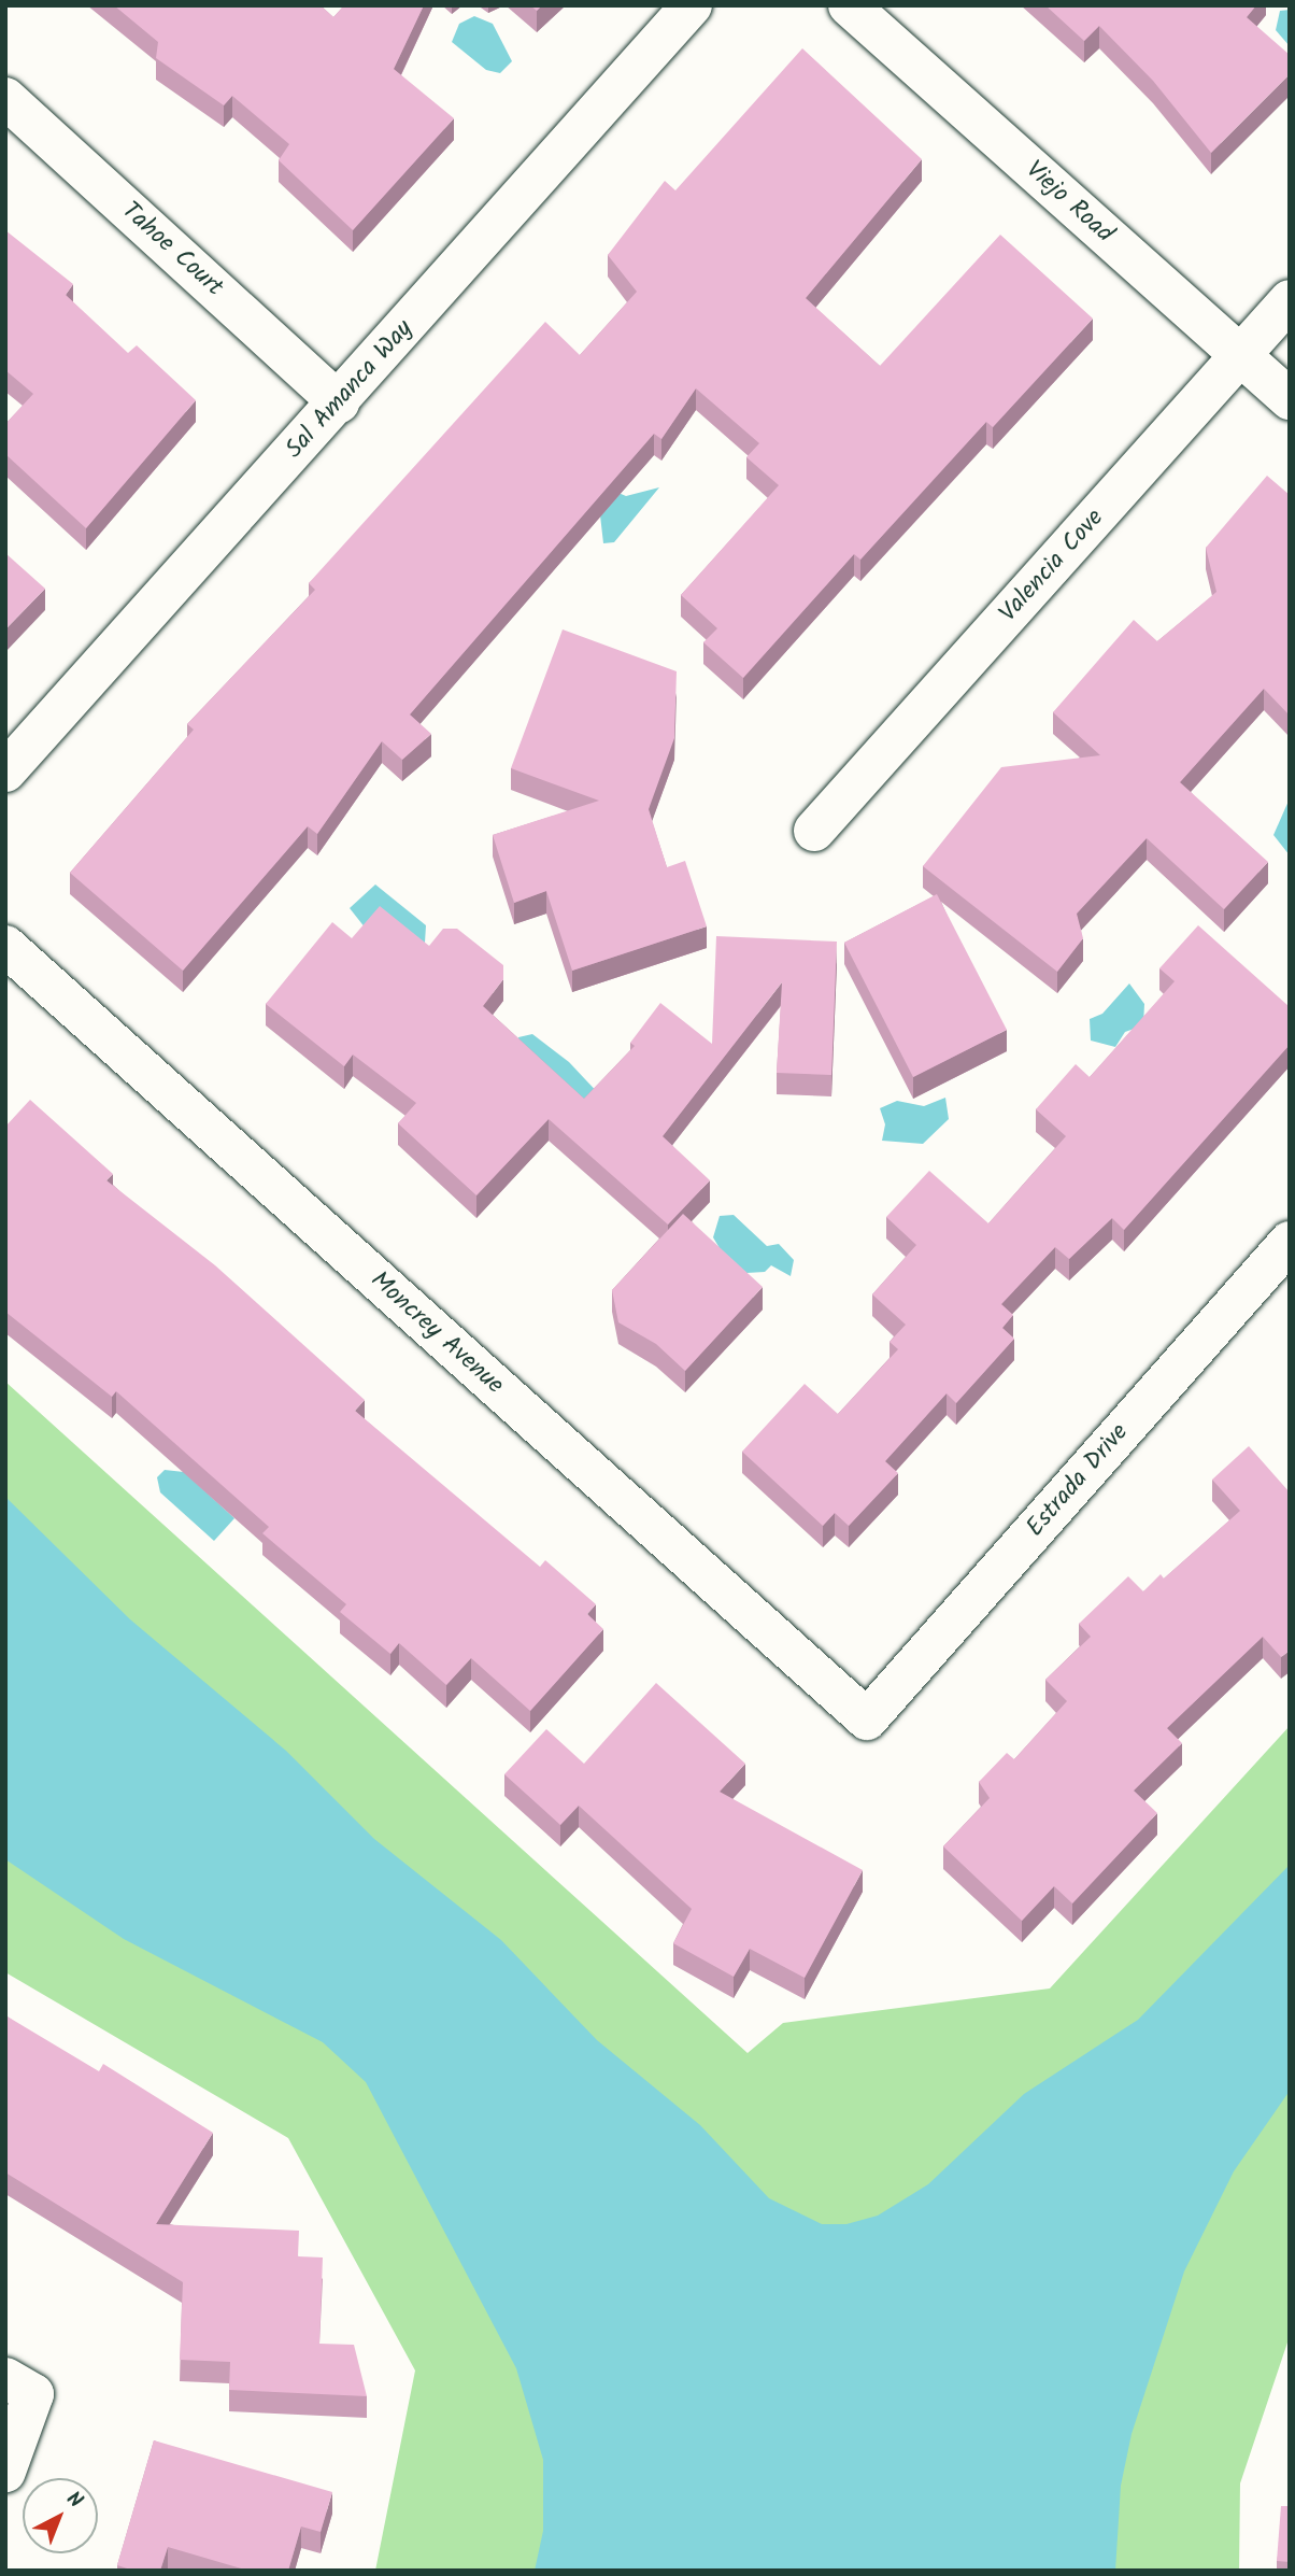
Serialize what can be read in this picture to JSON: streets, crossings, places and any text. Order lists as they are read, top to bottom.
{
  "streets": {
    "street": [
      "Viejo Road",
      "Tahoe Court",
      "Sal Amanca Way",
      "Valencia Cove",
      "Moncrey Avenue",
      "Estrada Drive"
    ]
  },
  "crossings": [
    ["Viejo Road", "Valencia Cove"],
    ["Tahoe Court", "Sal Amanca Way"],
    ["Moncrey Avenue", "Estrada Drive"]
  ],
  "north": "top right"
}
